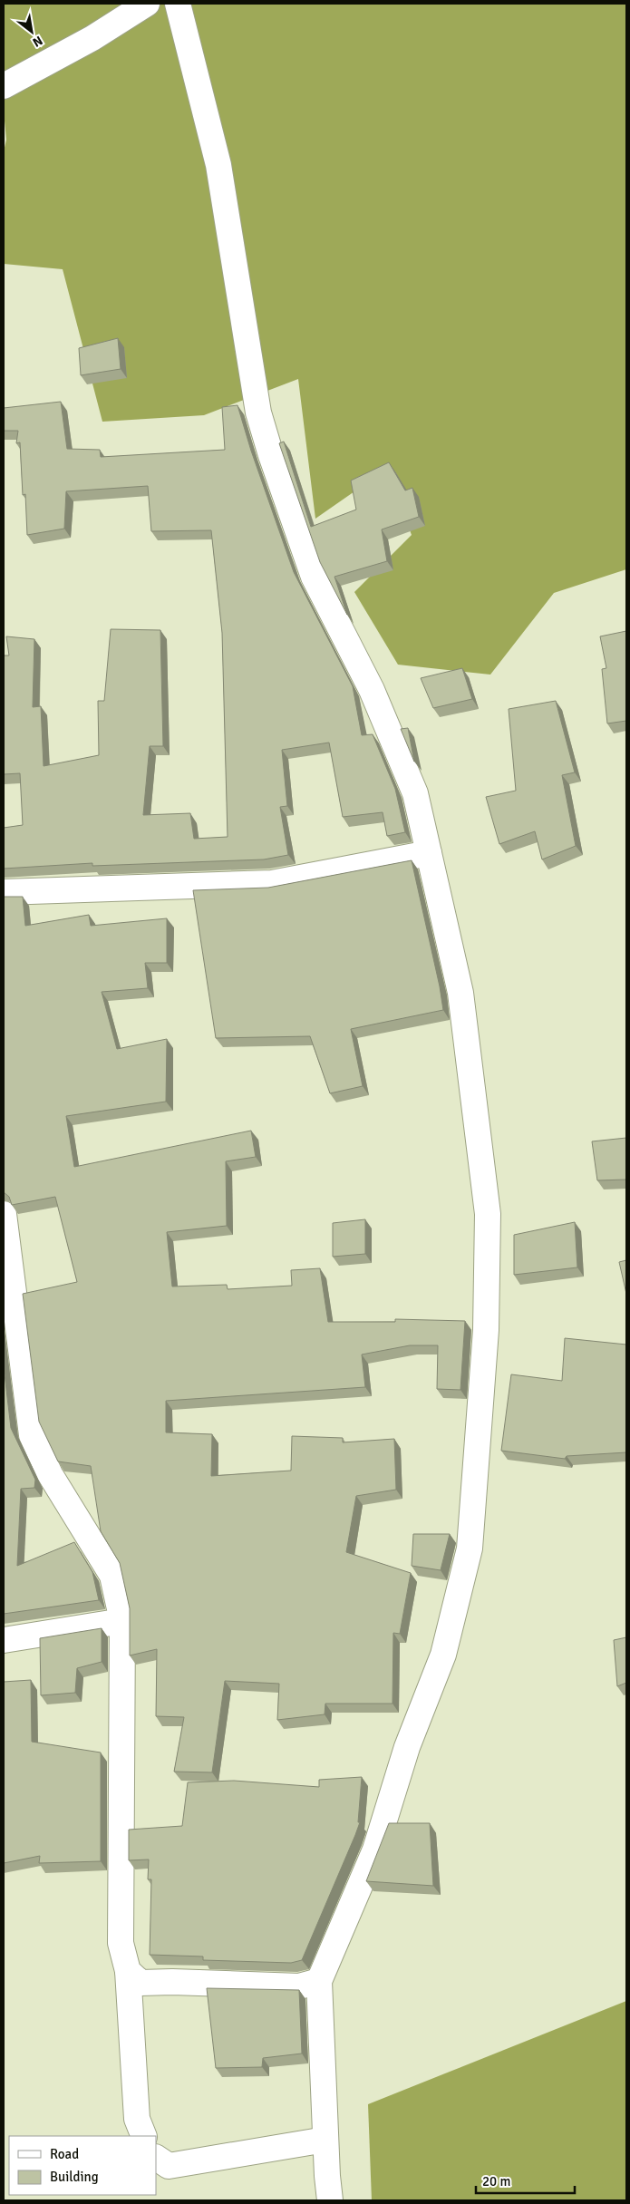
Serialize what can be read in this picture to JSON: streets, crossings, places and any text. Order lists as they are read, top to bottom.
{
  "legend": ["Road", "Building"],
  "scale_bar": "20 m",
  "north": "bottom right"
}
